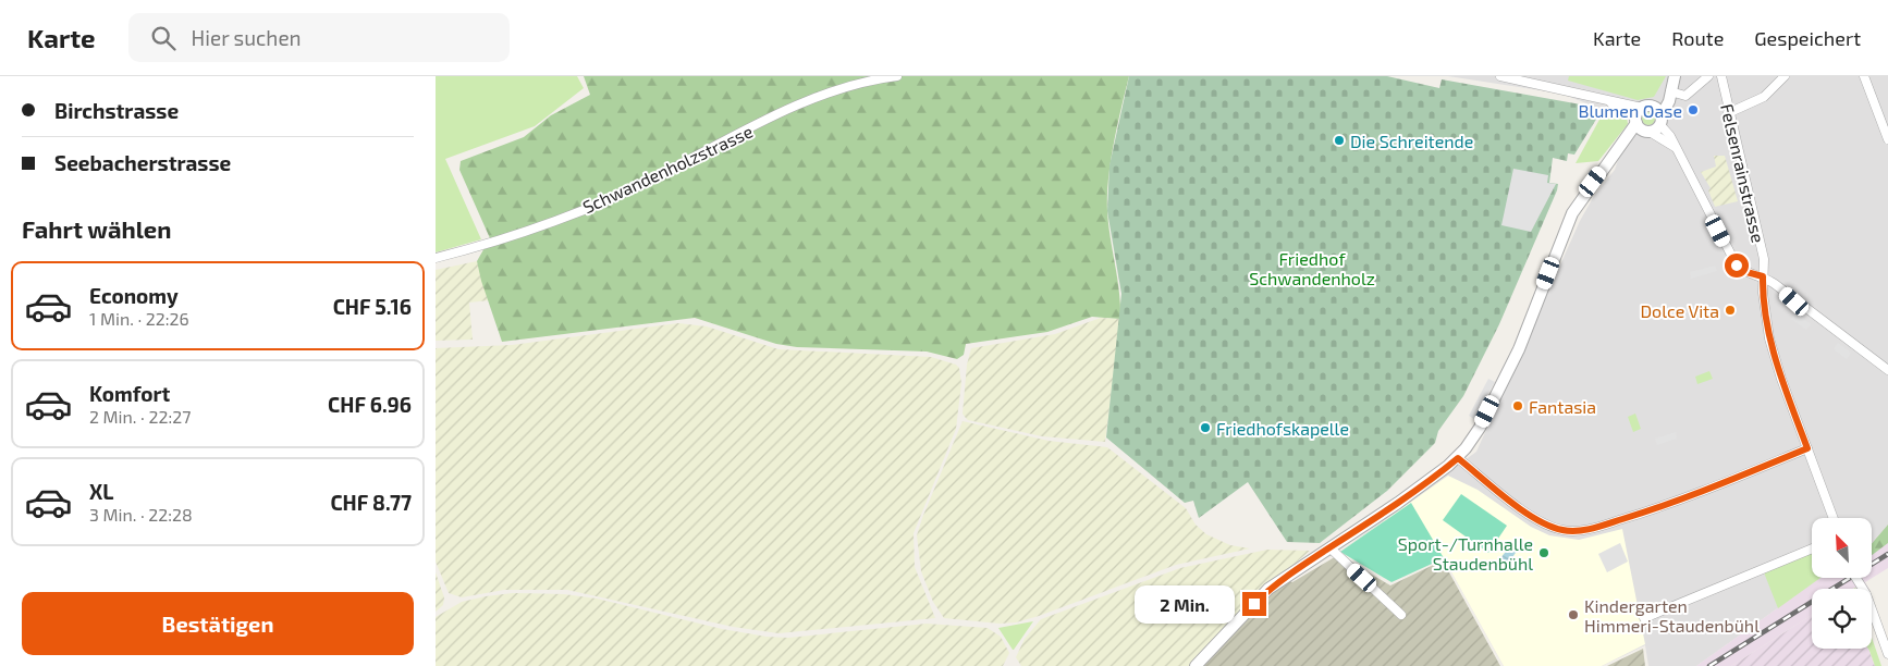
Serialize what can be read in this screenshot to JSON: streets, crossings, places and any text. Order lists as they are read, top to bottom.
{
  "streets": {
    "street": ["Schwandenholzstrasse", "Felsenrainstrasse"]
  },
  "parks": ["Friedhof Schwandenholz"],
  "places": [
    "Blumen Oase",
    "Die Schreitende",
    "Dolce Vita",
    "Fantasia",
    "Friedhofskapelle",
    "Sport-/Turnhalle Staudenbühl",
    "Kindergarten Himmeri-Staudenbühl"
  ],
  "north": "top left",
  "page": {
    "header": "Karte",
    "search": "Hier suchen",
    "nav": ["Karte", "Route", "Gespeichert"],
    "banner": ["Birchstrasse", "Seebacherstrasse"],
    "heading": "Fahrt wählen",
    "list": [
      {
        "name": "Economy",
        "note": "1 Min. · 22:26",
        "value": "CHF 5.16"
      },
      {
        "name": "Komfort",
        "note": "2 Min. · 22:27",
        "value": "CHF 6.96"
      },
      {
        "name": "XL",
        "note": "3 Min. · 22:28",
        "value": "CHF 8.77"
      }
    ],
    "buttons": "Bestätigen",
    "bubble": "2 Min."
  }
}
